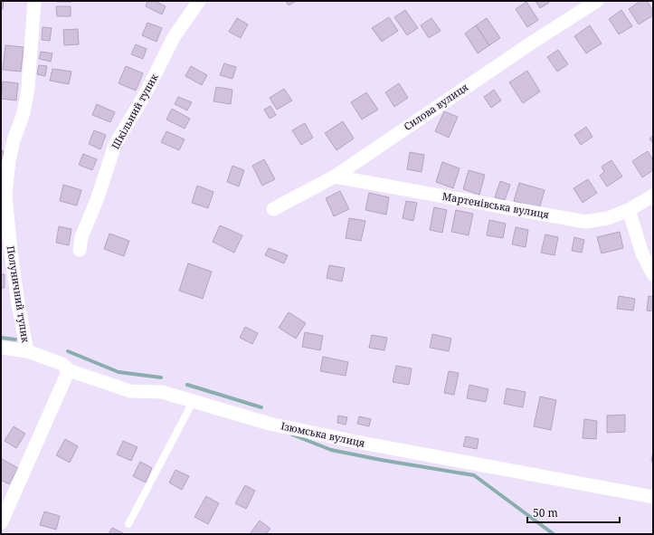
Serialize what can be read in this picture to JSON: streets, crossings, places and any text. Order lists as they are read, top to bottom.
{
  "streets": {
    "street": [
      "Силова вулиця",
      "Шкільний тупик",
      "Мартенівська вулиця",
      "Полуничний тупик",
      "Ізюмська вулиця"
    ]
  },
  "crossings": [
    ["Силова вулиця", "Мартенівська вулиця"],
    ["Полуничний тупик", "Ізюмська вулиця"]
  ],
  "scale_bar": "50 m"
}
